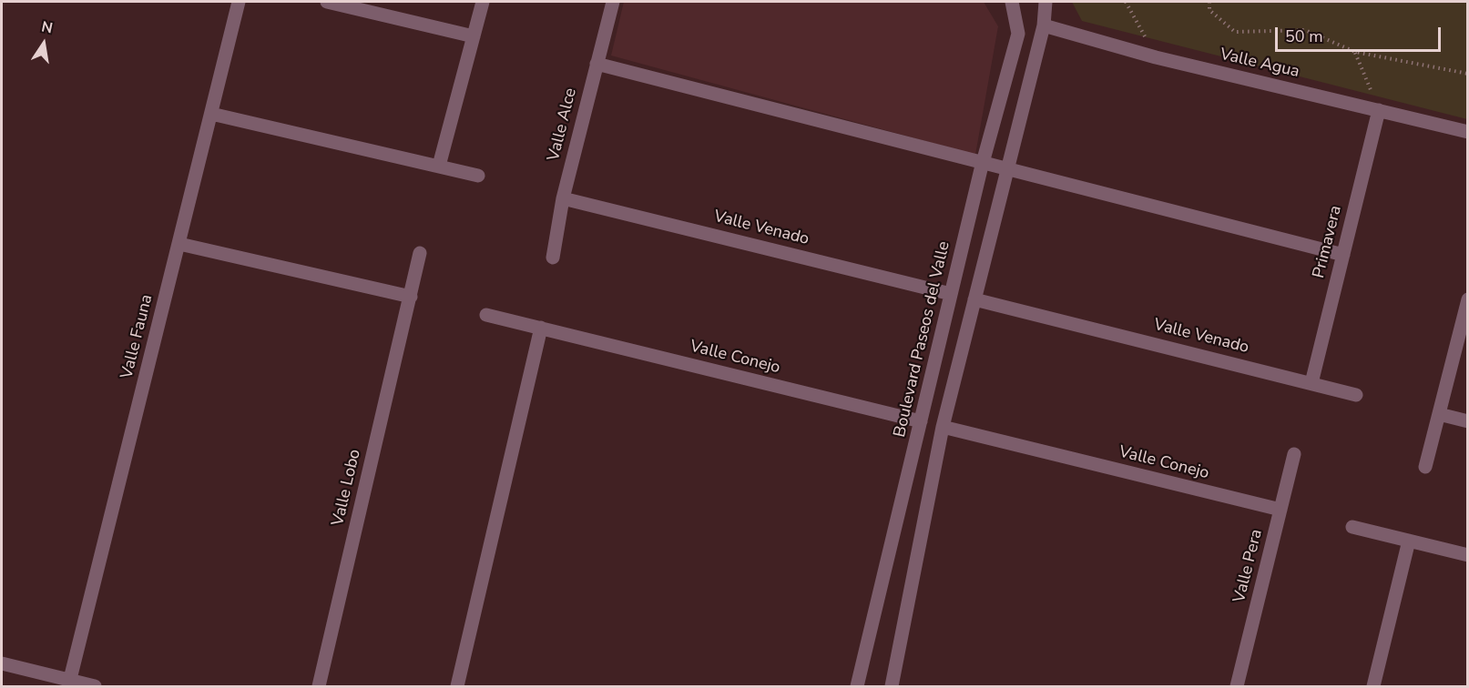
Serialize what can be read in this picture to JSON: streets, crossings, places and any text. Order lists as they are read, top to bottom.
{
  "streets": {
    "street": [
      "Valle Agua",
      "Valle Alce",
      "Valle Venado",
      "Primavera",
      "Valle Fauna",
      "Boulevard Paseos del Valle",
      "Valle Conejo",
      "Valle Lobo",
      "Valle Pera"
    ]
  },
  "crossings": [
    ["Valle Agua", "Primavera"],
    ["Valle Alce", "Valle Venado"],
    ["Valle Venado", "Primavera"],
    ["Valle Venado", "Boulevard Paseos del Valle"],
    ["Boulevard Paseos del Valle", "Valle Conejo"],
    ["Valle Conejo", "Valle Pera"]
  ],
  "scale_bar": "50 m",
  "north": "top"
}
